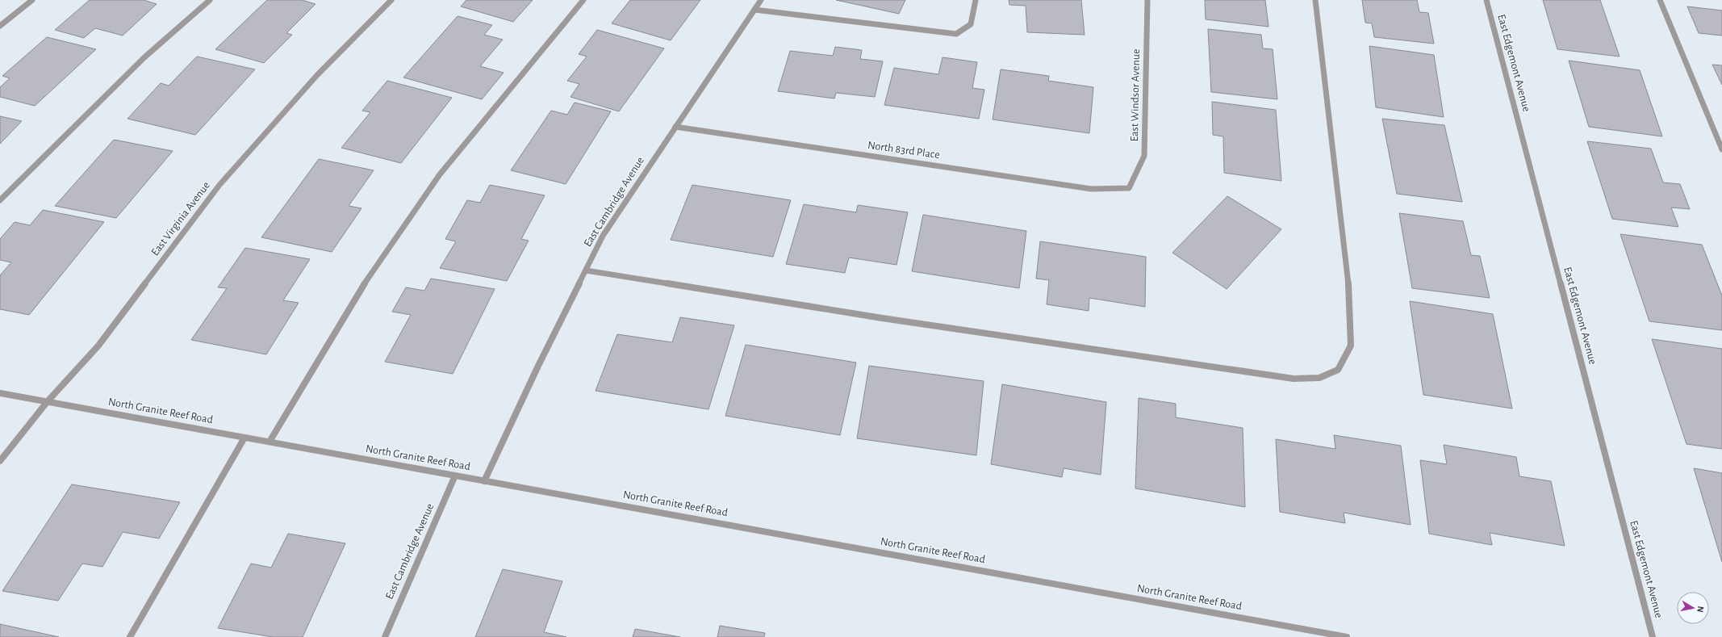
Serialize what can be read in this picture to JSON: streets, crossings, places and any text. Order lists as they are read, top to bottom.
{
  "streets": {
    "street": [
      "East Edgemont Avenue",
      "East Windsor Avenue",
      "North 83rd Place",
      "East Cambridge Avenue",
      "East Virginia Avenue",
      "North Granite Reef Road"
    ]
  },
  "crossings": [
    ["East Windsor Avenue", "North 83rd Place"],
    ["North 83rd Place", "East Cambridge Avenue"],
    ["East Cambridge Avenue", "North Granite Reef Road"],
    ["East Virginia Avenue", "North Granite Reef Road"]
  ],
  "north": "right"
}
